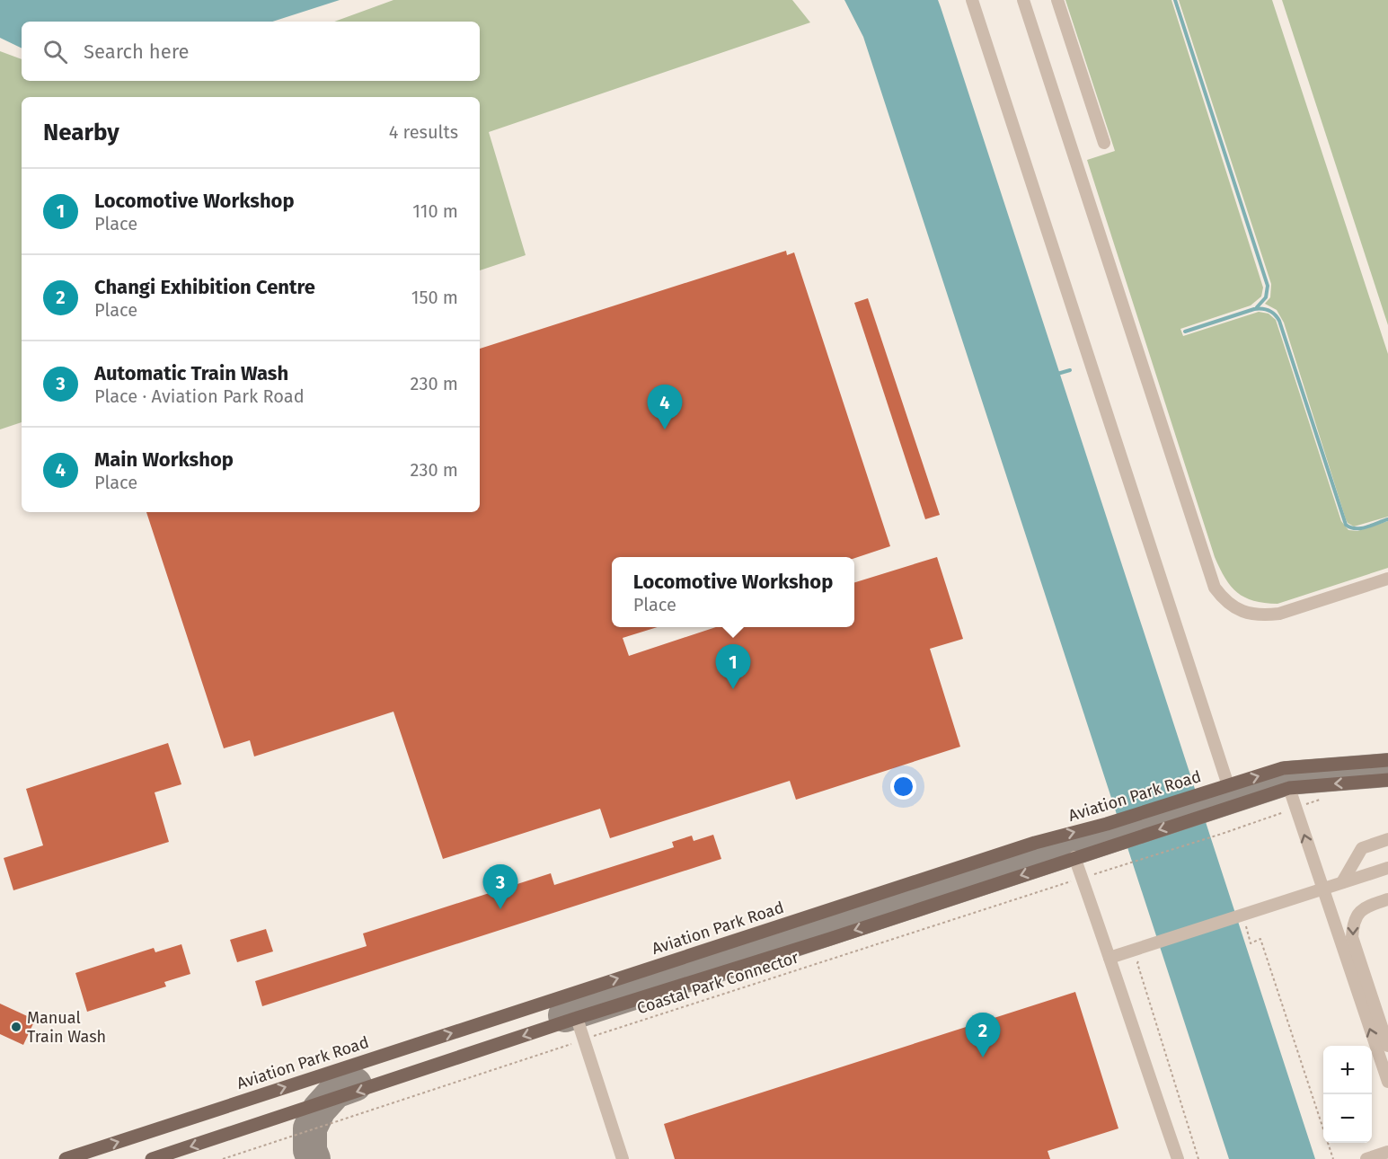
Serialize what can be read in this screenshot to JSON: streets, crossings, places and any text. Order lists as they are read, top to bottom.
{
  "streets": {
    "main road": ["Aviation Park Road"],
    "path": ["Coastal Park Connector"]
  },
  "places": ["Manual Train Wash"],
  "page": {
    "search": "Search here",
    "heading": ["Nearby", "4 results"],
    "list": [
      {
        "mark": "1",
        "name": "Locomotive Workshop",
        "note": "Place",
        "value": "110 m"
      },
      {
        "mark": "2",
        "name": "Changi Exhibition Centre",
        "note": "Place",
        "value": "150 m"
      },
      {
        "mark": "3",
        "name": "Automatic Train Wash",
        "note": "Place · Aviation Park Road",
        "value": "230 m"
      },
      {
        "mark": "4",
        "name": "Main Workshop",
        "note": "Place",
        "value": "230 m"
      }
    ],
    "pins": [
      "4",
      "1",
      "3",
      "2"
    ],
    "popup": ["Locomotive Workshop", "Place"],
    "map_buttons": ["+", "−"]
  }
}
